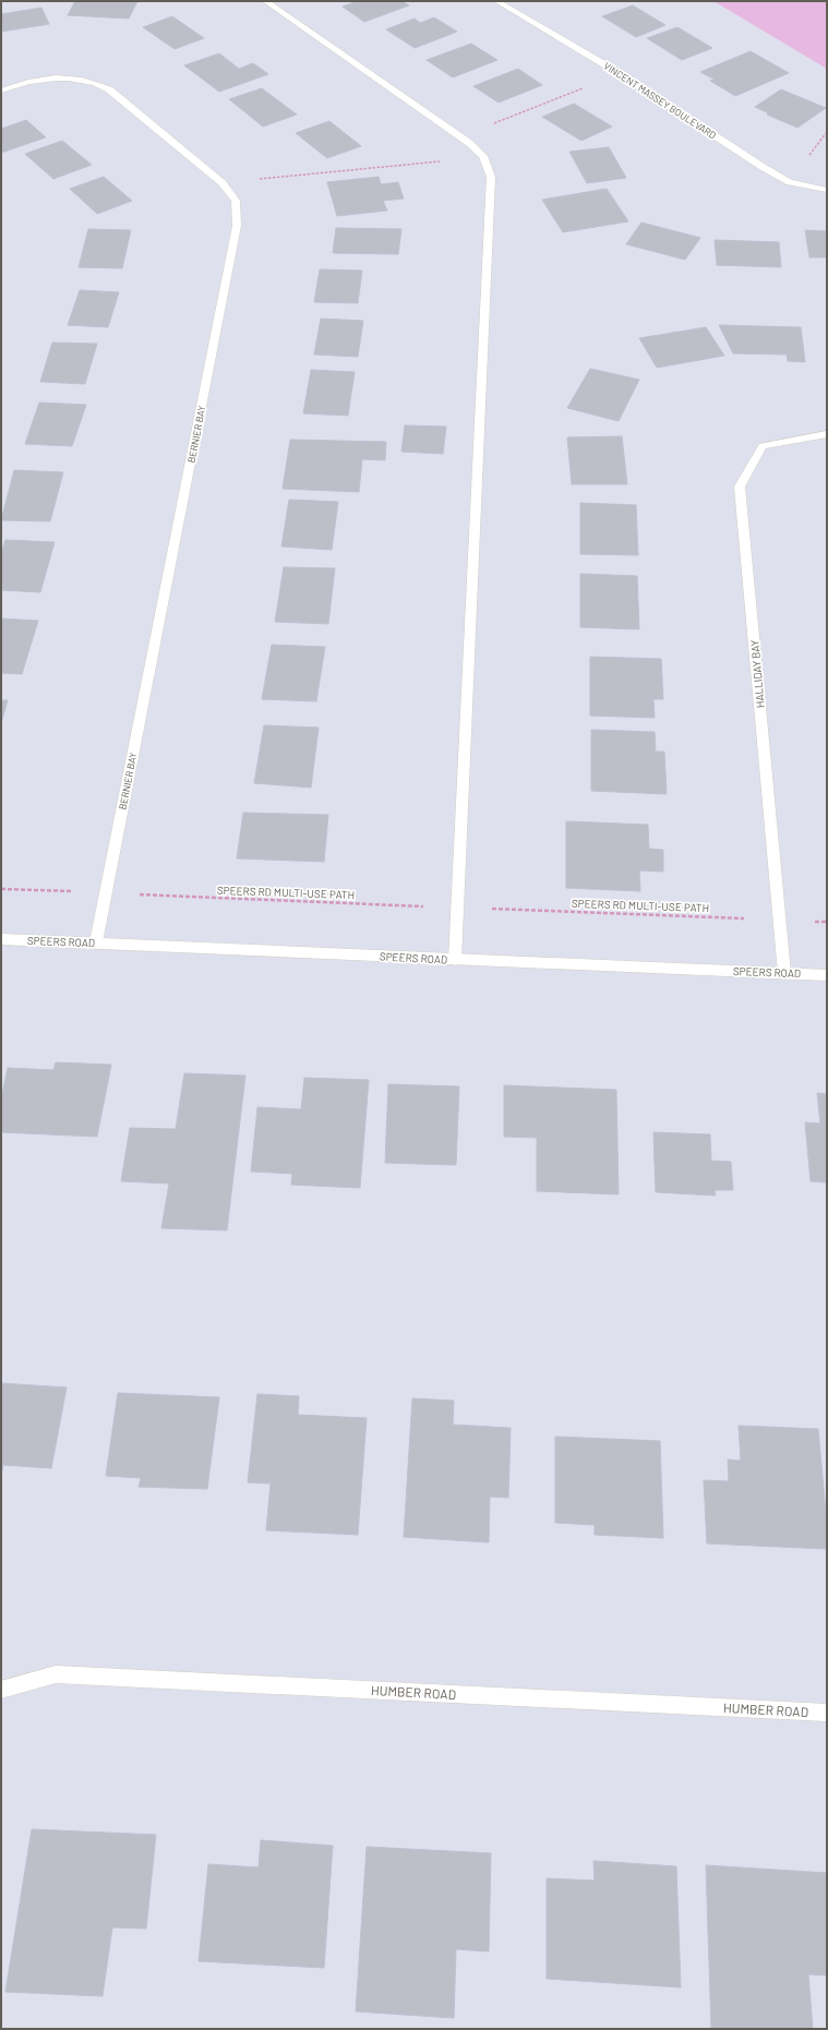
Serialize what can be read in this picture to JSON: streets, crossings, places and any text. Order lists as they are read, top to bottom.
{
  "streets": {
    "street": [
      "VINCENT MASSEY BOULEVARD",
      "BERNIER BAY",
      "HALLIDAY BAY",
      "SPEERS ROAD",
      "HUMBER ROAD"
    ],
    "path": ["SPEERS RD MULTI-USE PATH"]
  },
  "crossings": [
    ["BERNIER BAY", "SPEERS ROAD"],
    ["HALLIDAY BAY", "SPEERS ROAD"]
  ]
}
